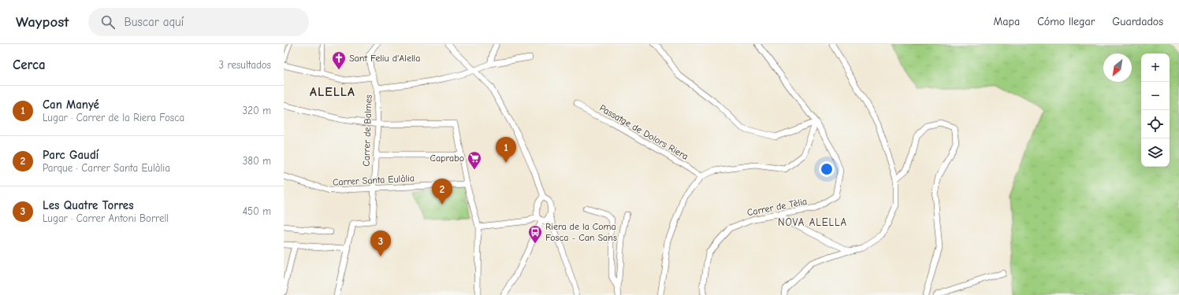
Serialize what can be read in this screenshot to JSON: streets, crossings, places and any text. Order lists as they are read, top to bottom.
{
  "streets": {
    "street": [
      "Carrer de Balmes",
      "Passatge de Dolors Riera",
      "Carrer Santa Eulàlia",
      "Carrer de Tèlia"
    ]
  },
  "crossings": [
    ["Carrer de Balmes", "Carrer Santa Eulàlia"]
  ],
  "districts": ["ALELLA", "NOVA ALELLA"],
  "places": {
    "church": ["Sant Feliu d'Alella"],
    "supermarket": ["Caprabo"],
    "bus stop": ["Riera de la Coma Fosca - Can Sans"]
  },
  "north": "bottom left",
  "page": {
    "header": "Waypost",
    "search": "Buscar aquí",
    "nav": ["Mapa", "Cómo llegar", "Guardados"],
    "heading": ["Cerca", "3 resultados"],
    "map_buttons": ["+", "−"],
    "list": [
      {
        "mark": "1",
        "name": "Can Manyé",
        "note": "Lugar · Carrer de la Riera Fosca",
        "value": "320 m"
      },
      {
        "mark": "2",
        "name": "Parc Gaudí",
        "note": "Parque · Carrer Santa Eulàlia",
        "value": "380 m"
      },
      {
        "mark": "3",
        "name": "Les Quatre Torres",
        "note": "Lugar · Carrer Antoni Borrell",
        "value": "450 m"
      }
    ],
    "pins": ["1", "2", "3"]
  }
}
